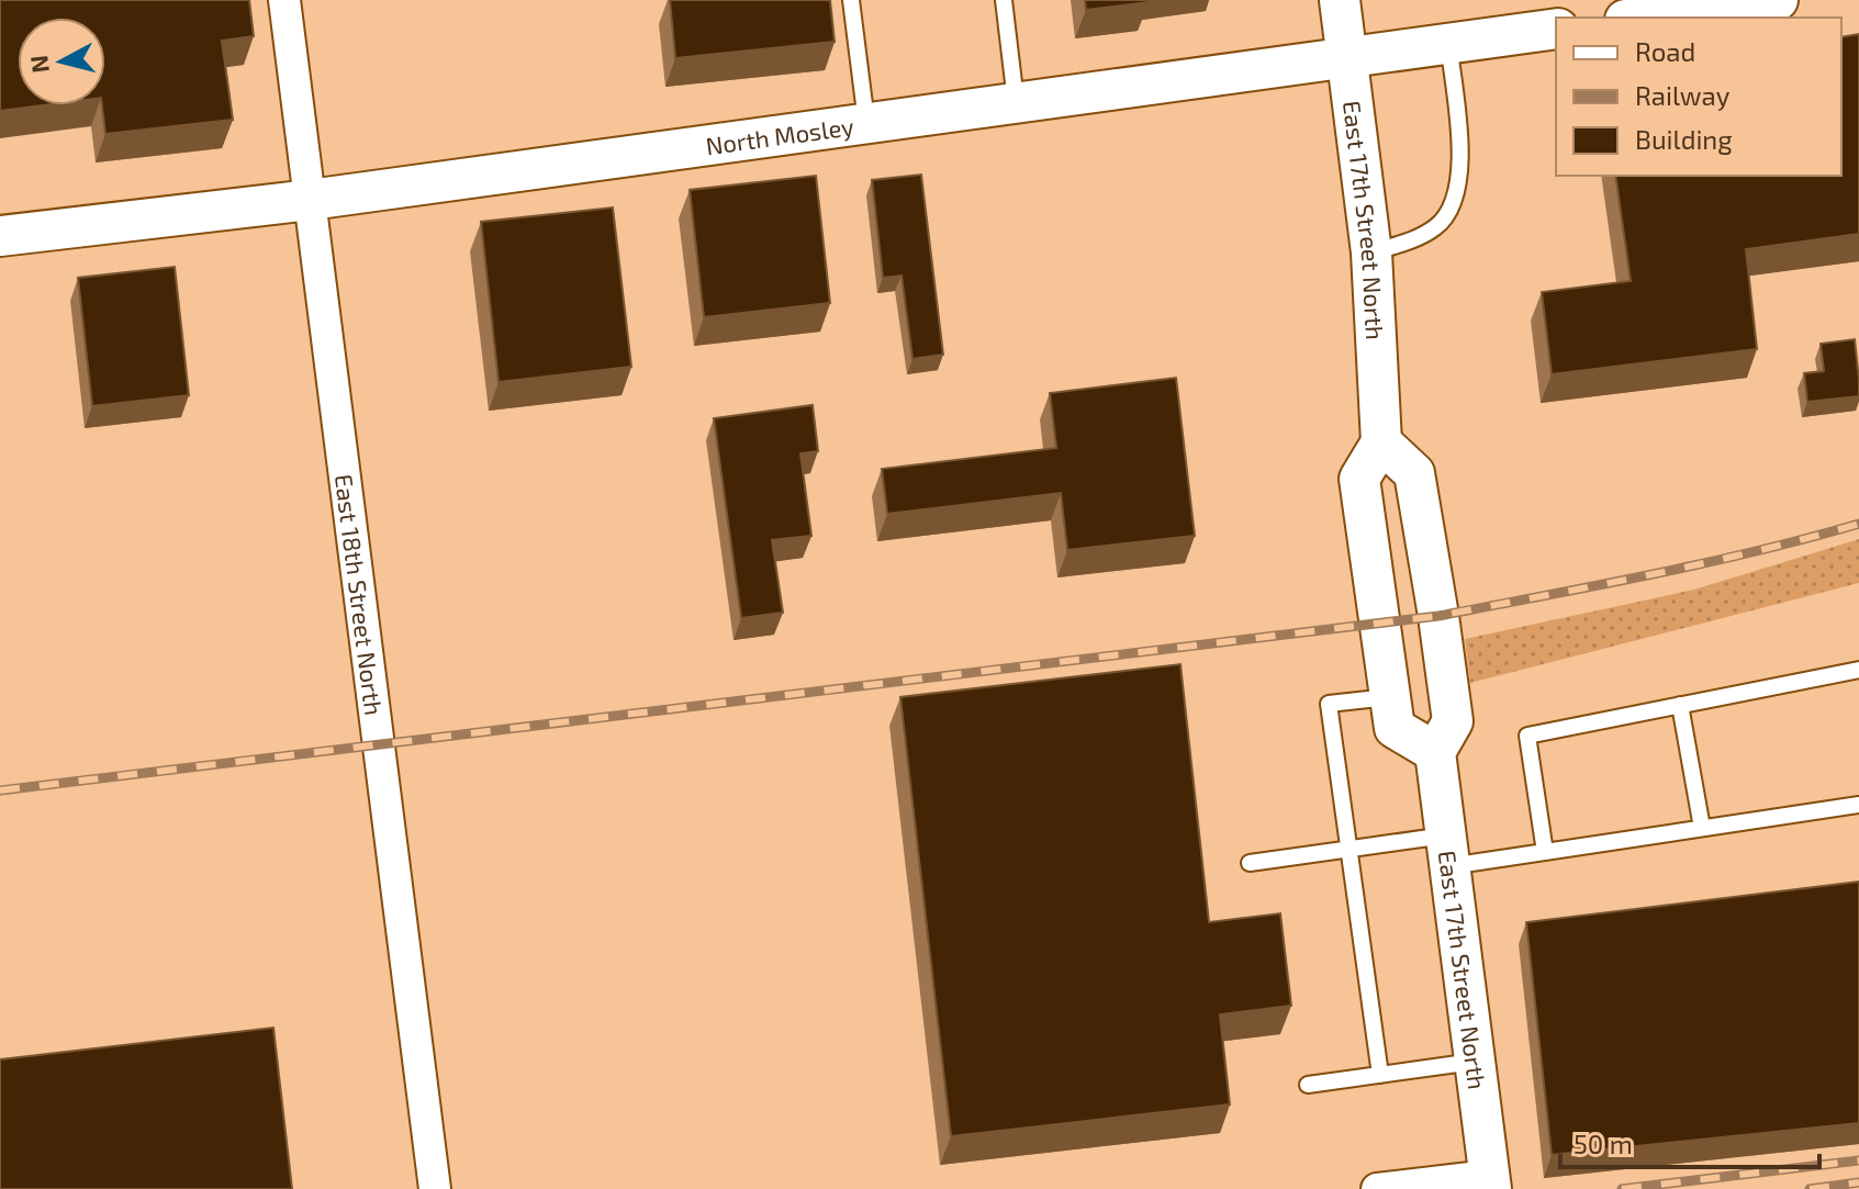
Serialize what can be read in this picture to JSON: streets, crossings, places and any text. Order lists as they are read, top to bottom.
{
  "streets": {
    "street": ["North Mosley", "East 17th Street North", "East 18th Street North"]
  },
  "crossings": [
    ["North Mosley", "East 17th Street North"],
    ["North Mosley", "East 18th Street North"]
  ],
  "legend": ["Road", "Railway", "Building"],
  "scale_bar": "50 m",
  "north": "left"
}
